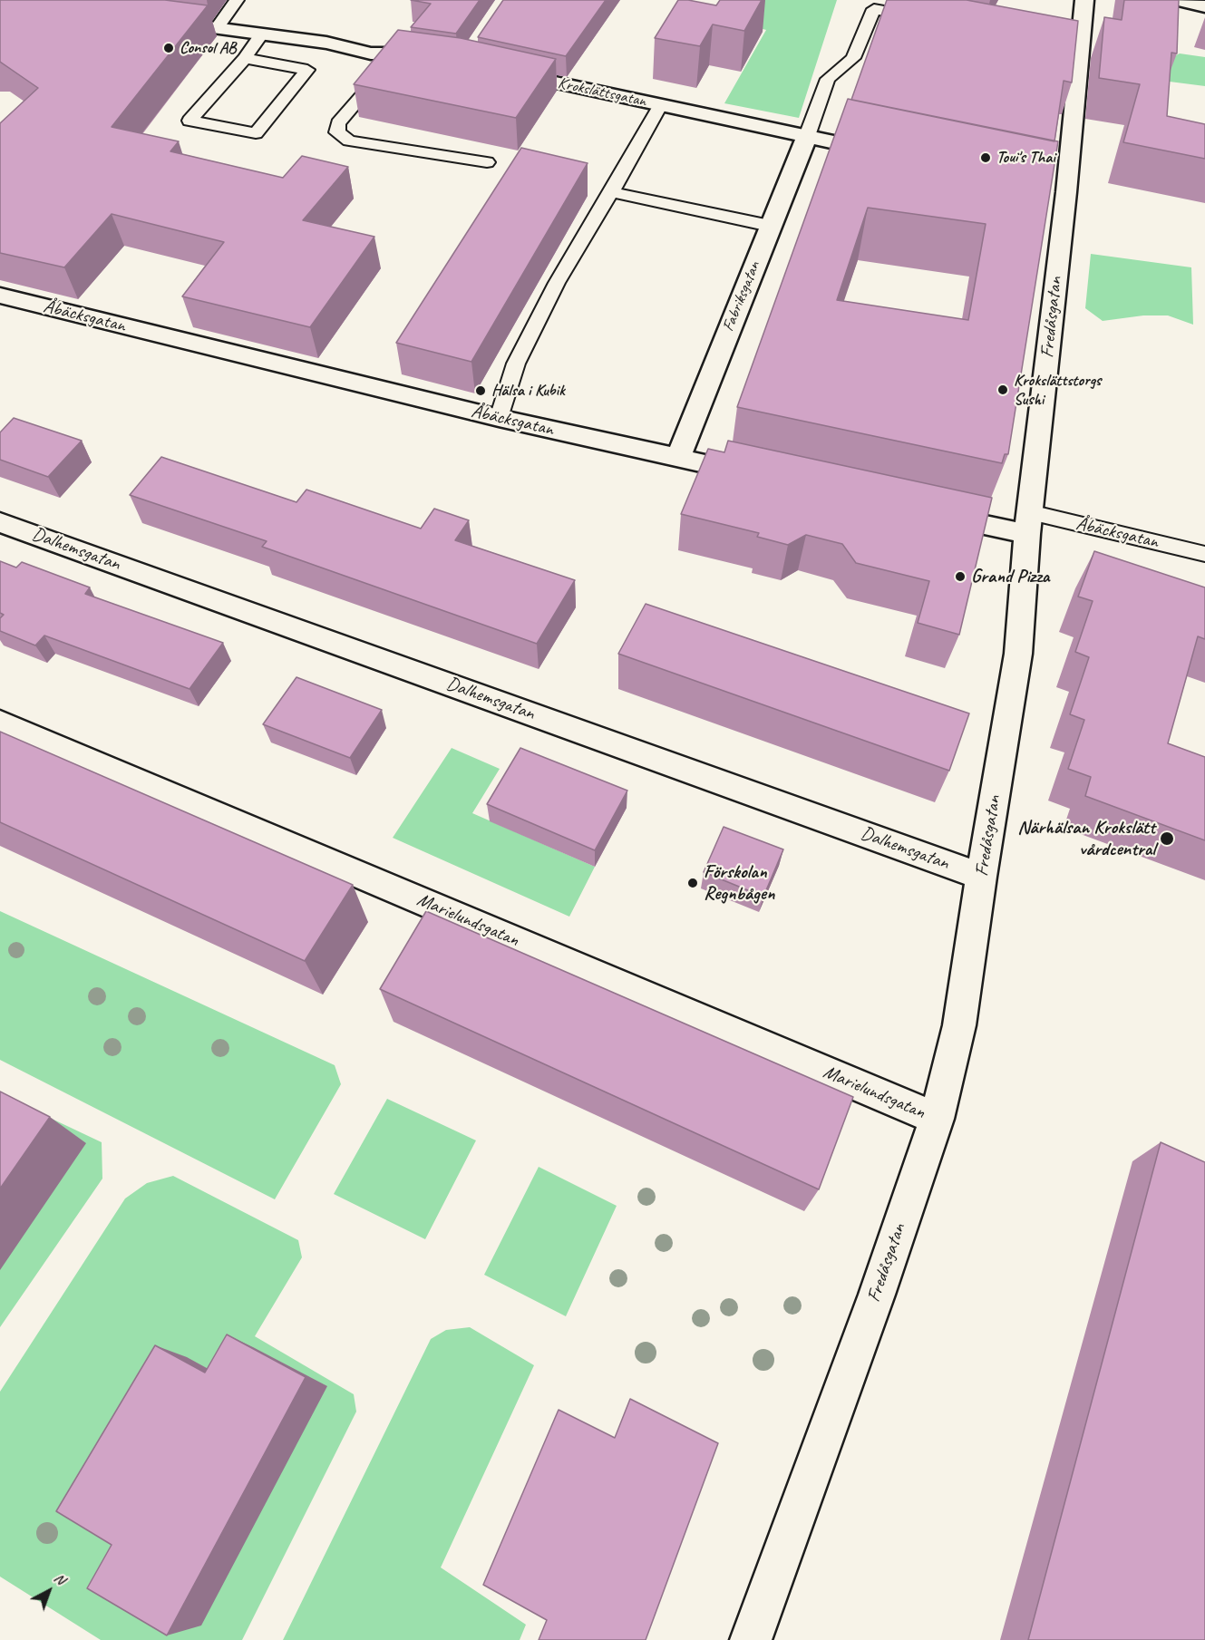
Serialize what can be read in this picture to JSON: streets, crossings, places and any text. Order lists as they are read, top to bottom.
{
  "streets": {
    "street": [
      "Krokslättsgatan",
      "Fabriksgatan",
      "Åbäcksgatan",
      "Fredåsgatan",
      "Dalhemsgatan",
      "Marielundsgatan"
    ]
  },
  "crossings": [
    ["Krokslättsgatan", "Fabriksgatan"],
    ["Fabriksgatan", "Åbäcksgatan"],
    ["Åbäcksgatan", "Fredåsgatan"],
    ["Fredåsgatan", "Dalhemsgatan"],
    ["Fredåsgatan", "Marielundsgatan"]
  ],
  "places": [
    "Consol AB",
    "Toui's Thai",
    "Krokslättstorgs Sushi",
    "Hälsa i Kubik",
    "Grand Pizza",
    "Närhälsan Krokslätt vårdcentral",
    "Förskolan Regnbågen"
  ],
  "north": "top right"
}
